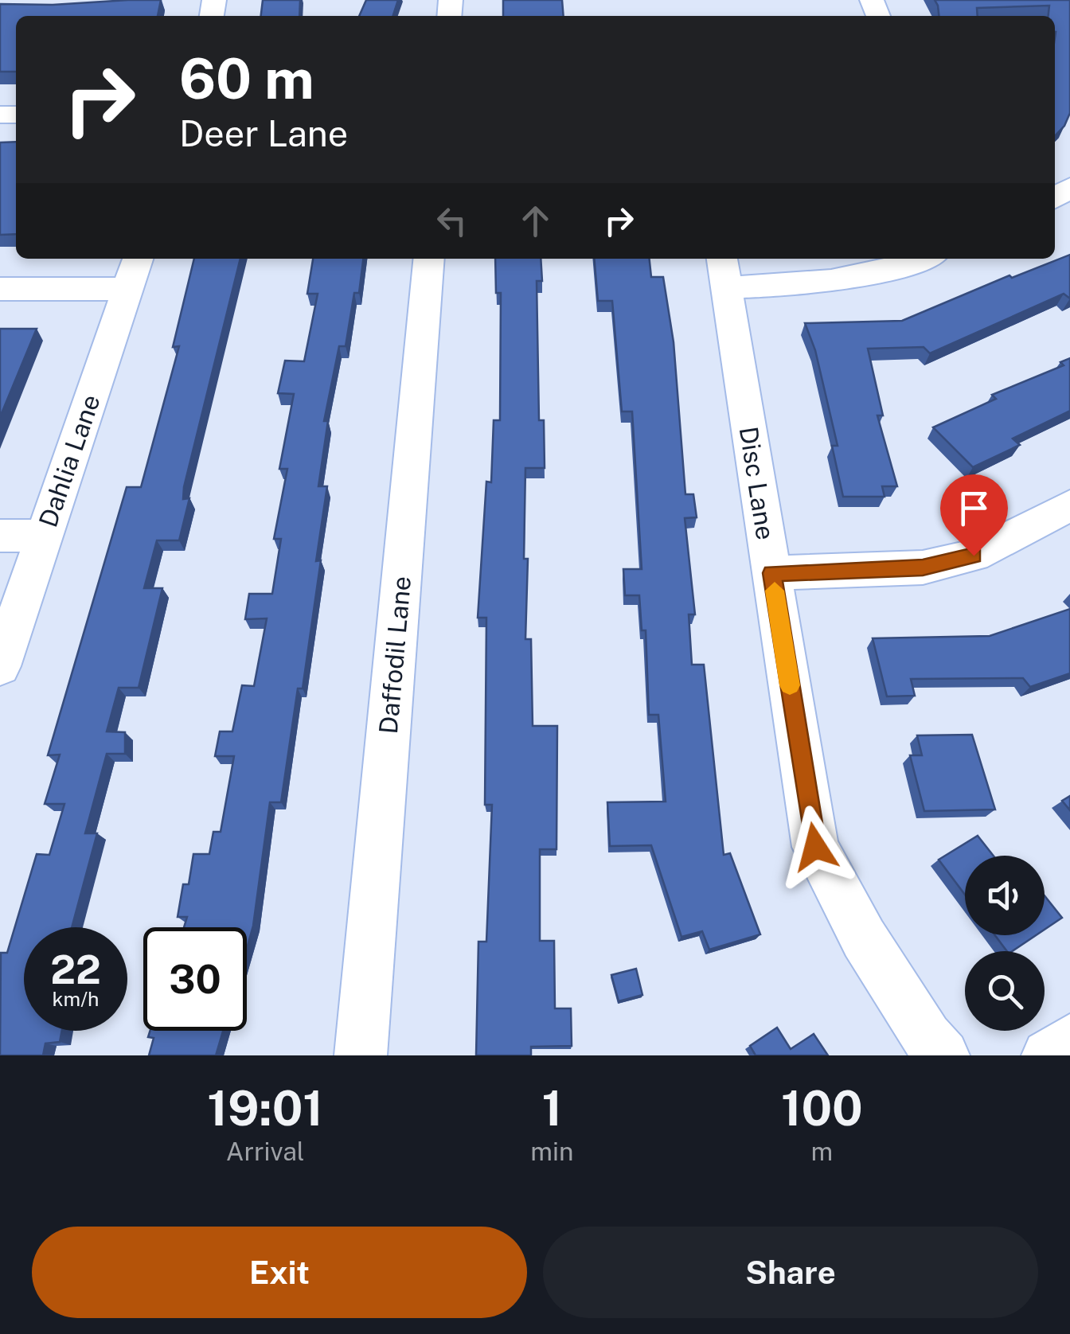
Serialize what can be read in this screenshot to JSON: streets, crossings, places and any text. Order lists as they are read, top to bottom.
{
  "streets": {
    "street": ["Dahlia Lane", "Disc Lane", "Daffodil Lane"]
  },
  "page": {
    "turn": ["60 m", "Deer Lane"],
    "speed": "22 km/h",
    "limit": "30",
    "eta": [
      "19:01",
      "Arrival",
      "1",
      "min",
      "100",
      "m"
    ],
    "buttons": ["Exit", "Share"]
  }
}
